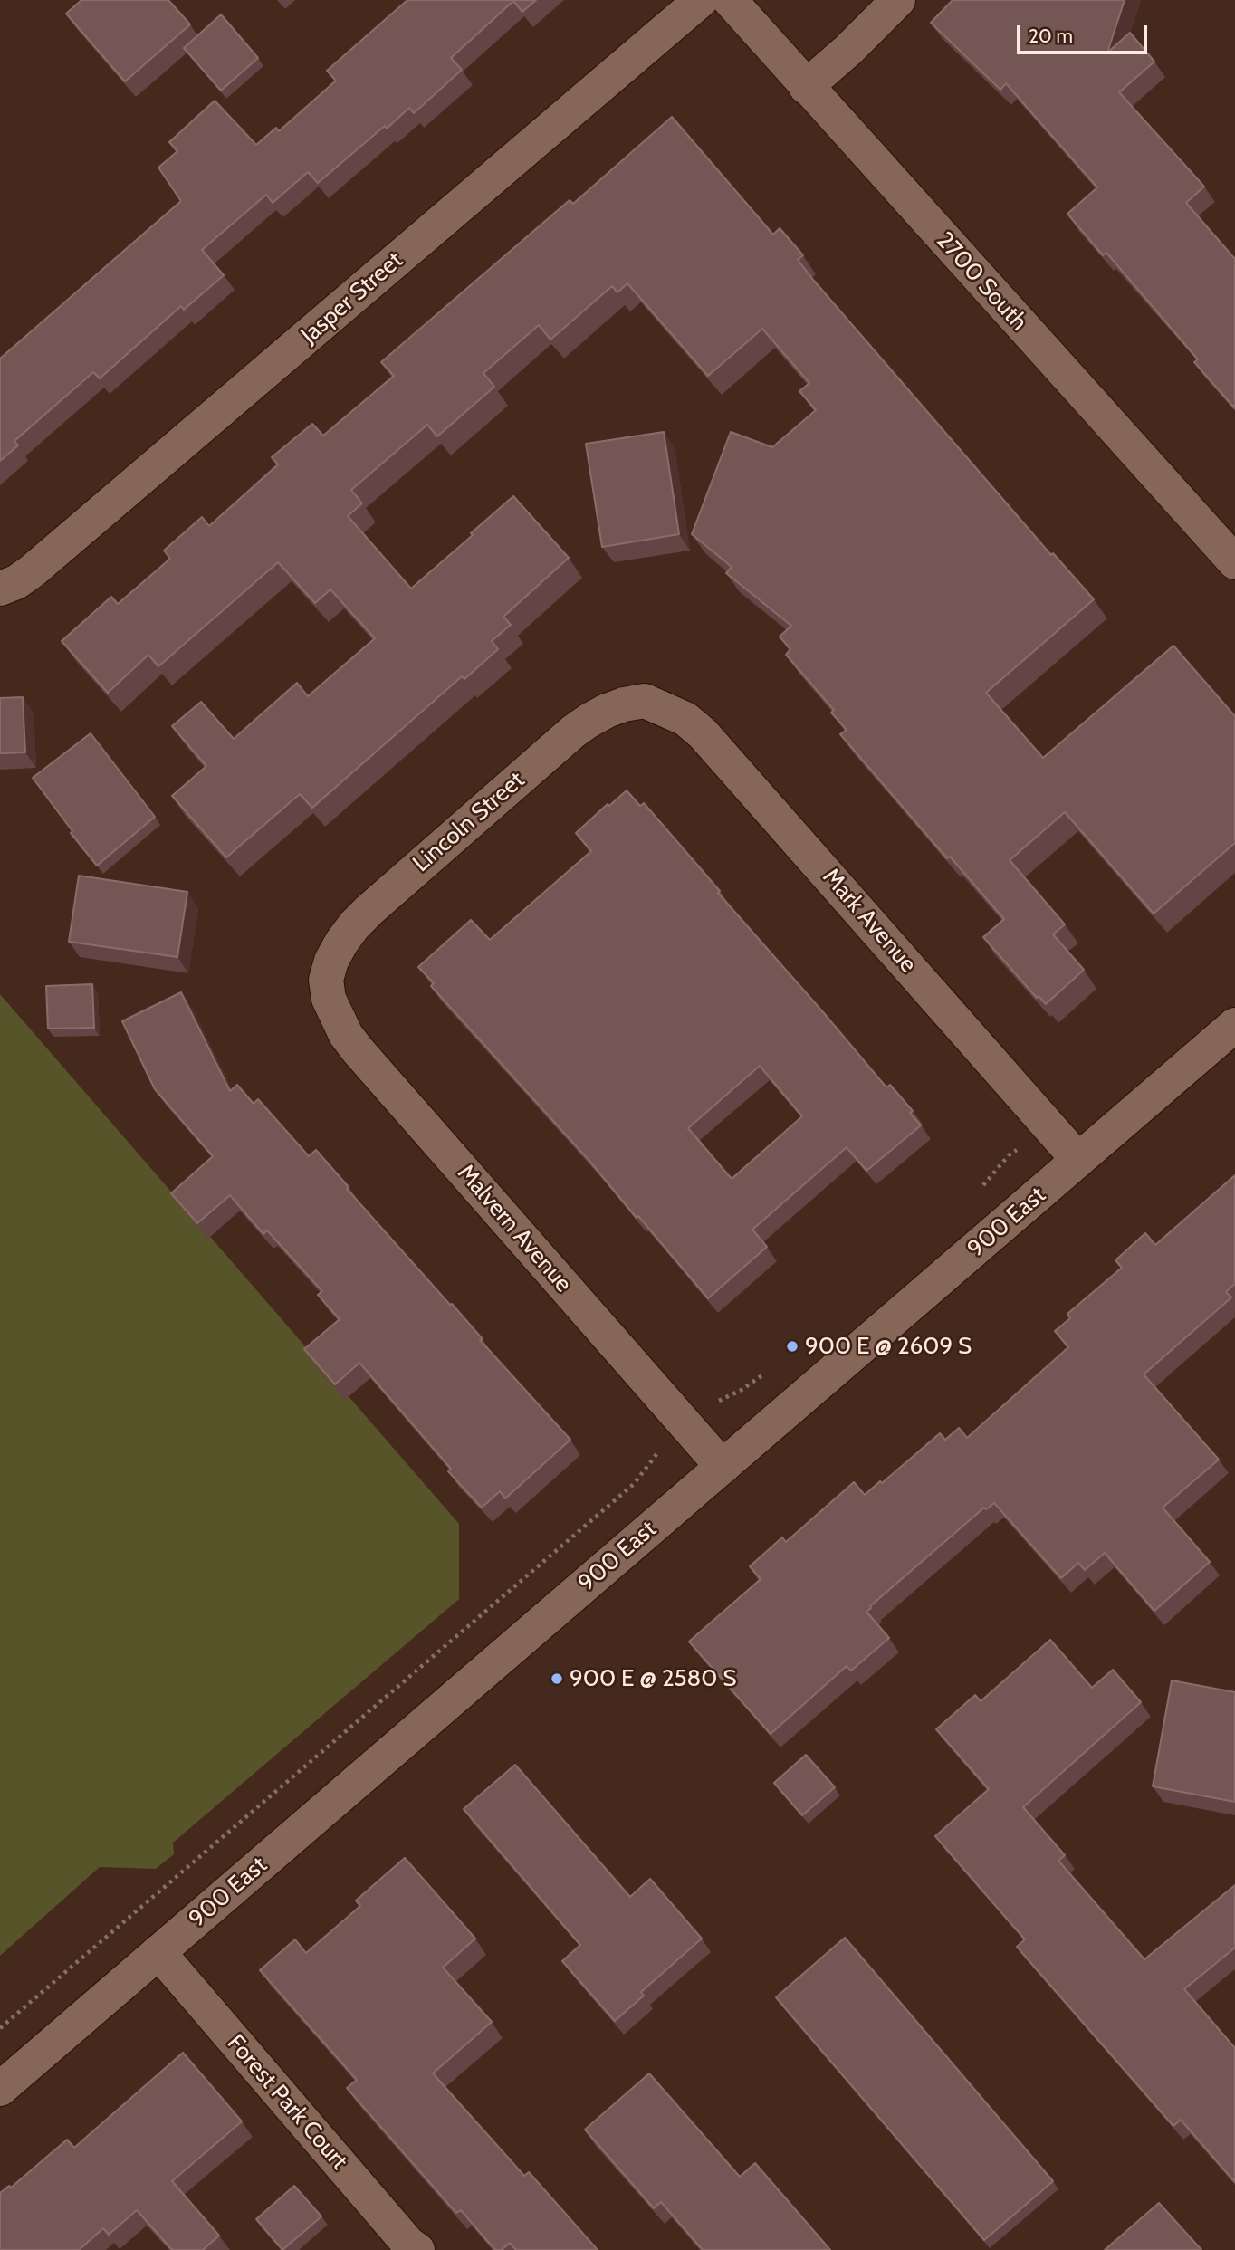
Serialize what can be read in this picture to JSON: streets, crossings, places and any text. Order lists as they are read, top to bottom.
{
  "streets": {
    "street": [
      "2700 South",
      "Jasper Street",
      "Lincoln Street",
      "Mark Avenue",
      "900 East",
      "Malvern Avenue",
      "Forest Park Court"
    ]
  },
  "crossings": [
    ["Lincoln Street", "Mark Avenue"],
    ["Lincoln Street", "Malvern Avenue"],
    ["Mark Avenue", "900 East"],
    ["900 East", "Malvern Avenue"],
    ["900 East", "Forest Park Court"]
  ],
  "places": ["900 E @ 2609 S", "900 E @ 2580 S"],
  "scale_bar": "20 m"
}
